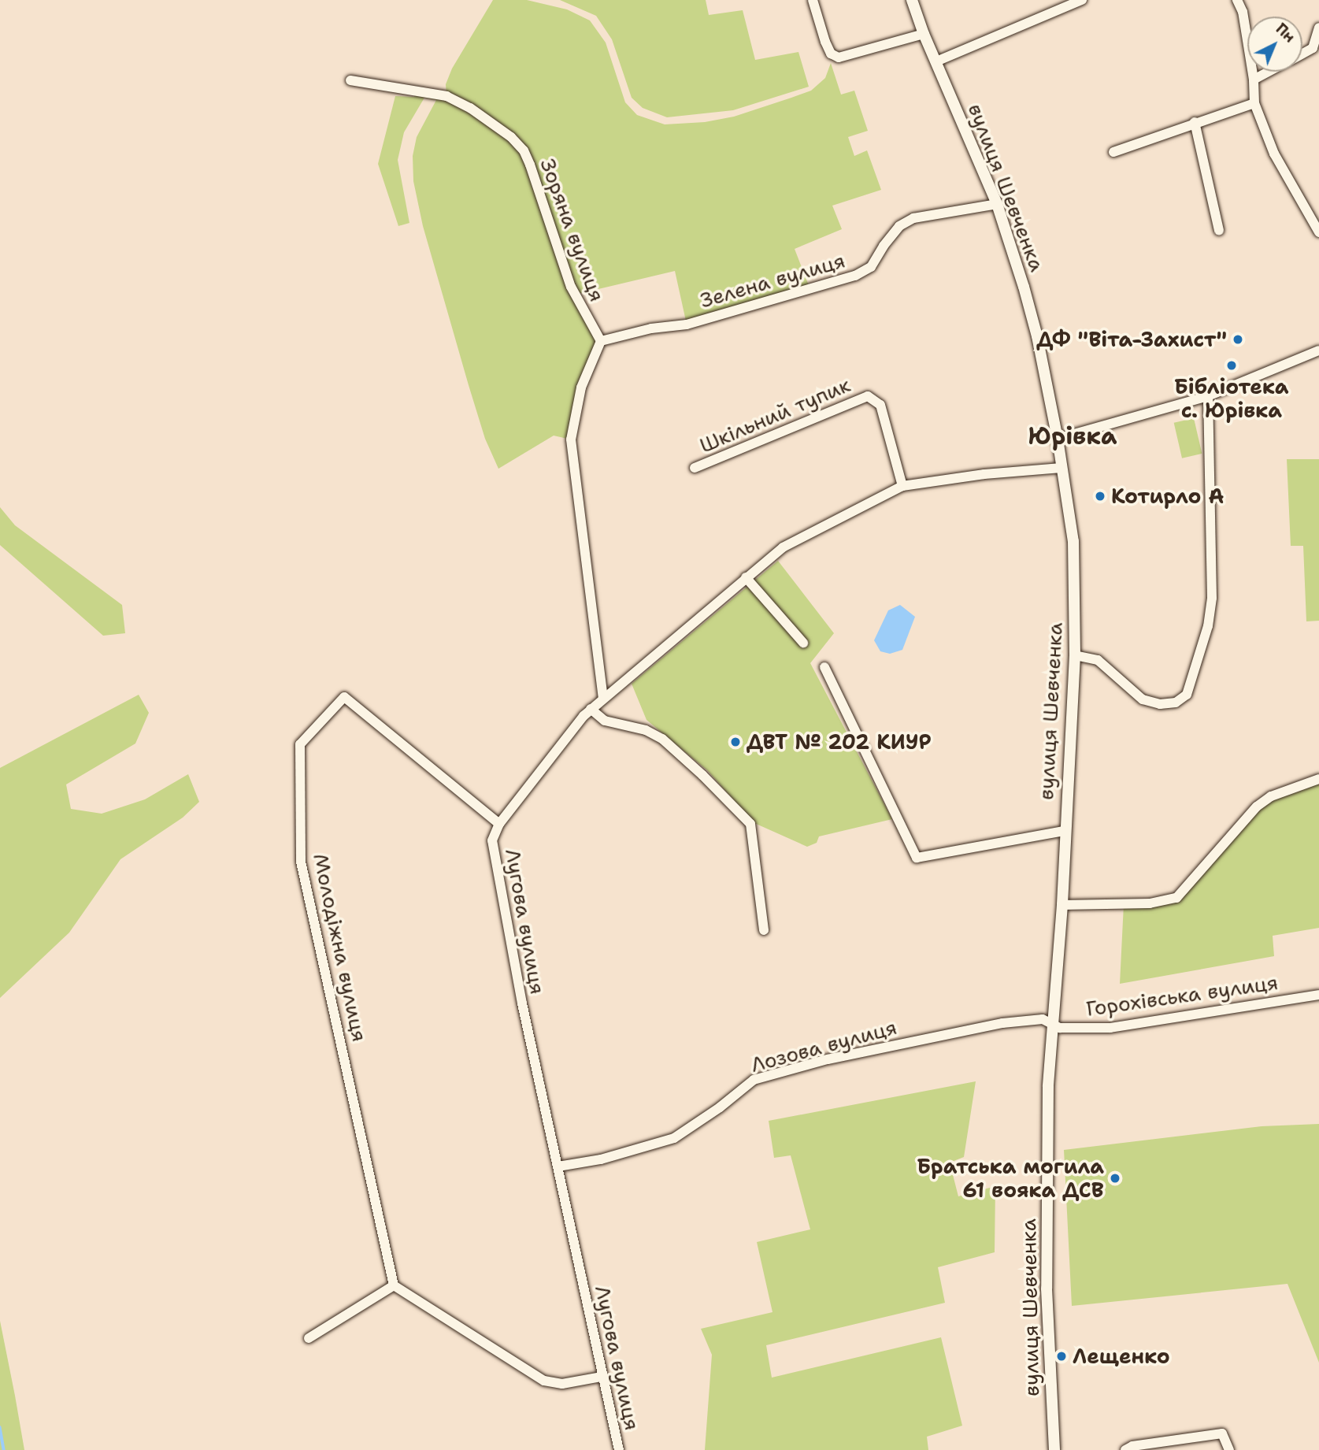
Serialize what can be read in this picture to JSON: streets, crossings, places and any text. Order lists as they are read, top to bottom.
{
  "streets": {
    "street": [
      "вулиця Шевченка",
      "Зоряна вулиця",
      "Зелена вулиця",
      "Шкільний тупик",
      "Лугова вулиця",
      "Молодіжна вулиця",
      "Горохівська вулиця",
      "Лозова вулиця"
    ]
  },
  "crossings": [
    ["вулиця Шевченка", "Зелена вулиця"],
    ["вулиця Шевченка", "Лугова вулиця"],
    ["вулиця Шевченка", "Горохівська вулиця"],
    ["вулиця Шевченка", "Лозова вулиця"],
    ["Зоряна вулиця", "Зелена вулиця"],
    ["Шкільний тупик", "Лугова вулиця"],
    ["Лугова вулиця", "Молодіжна вулиця"],
    ["Лугова вулиця", "Лозова вулиця"],
    ["Горохівська вулиця", "Лозова вулиця"]
  ],
  "districts": ["Юрівка"],
  "places": [
    "ДФ \"Віта-Захист\"",
    "Бібліотека с. Юрівка",
    "Котирло А",
    "ДВТ № 202 КИУР",
    "Братська могила 61 вояка ДСВ",
    "Лещенко"
  ],
  "north": "top right"
}
